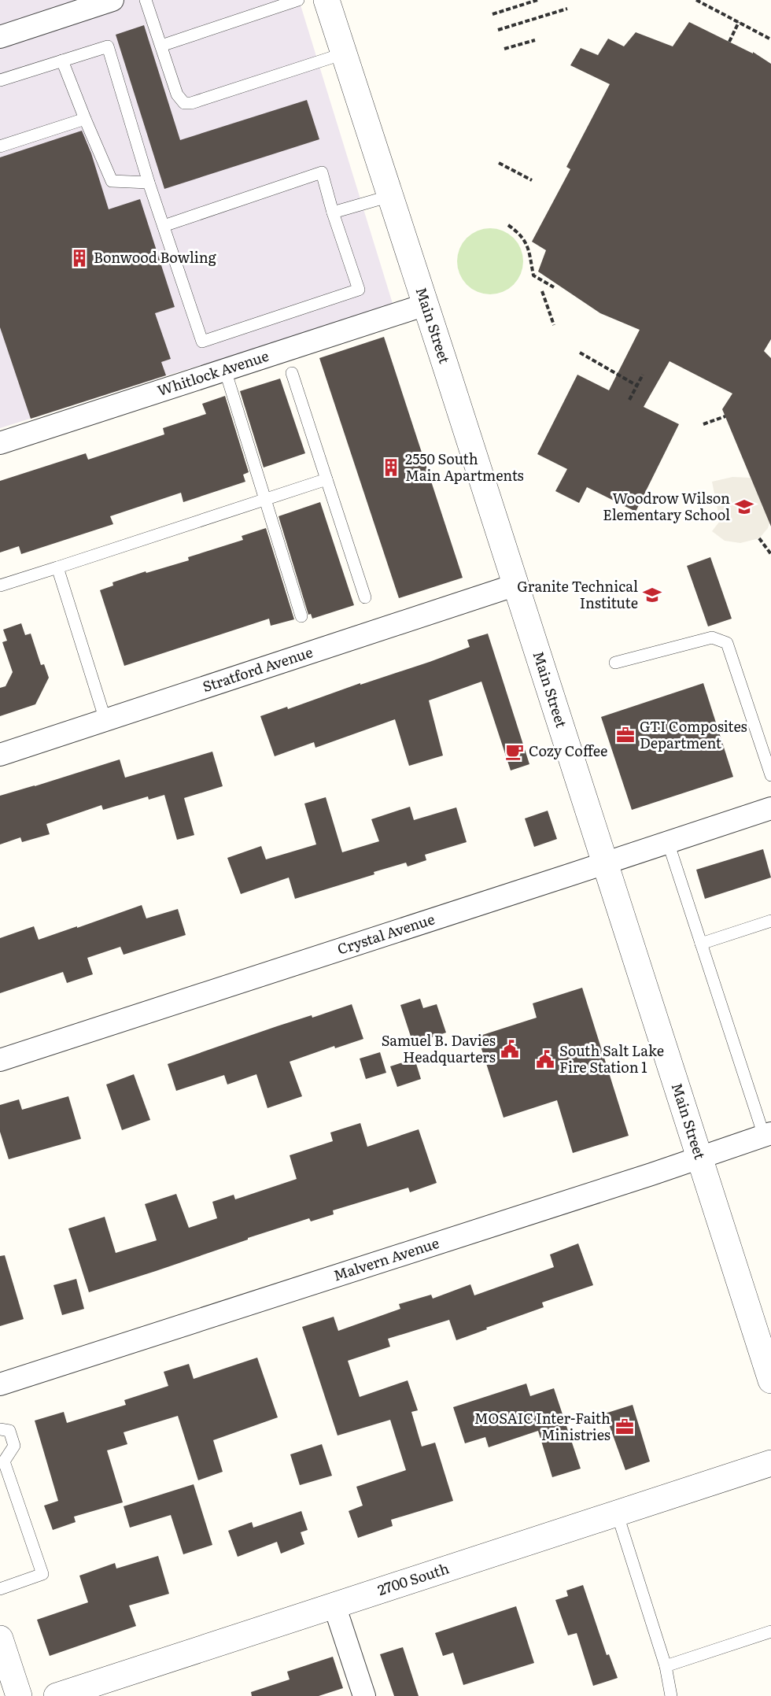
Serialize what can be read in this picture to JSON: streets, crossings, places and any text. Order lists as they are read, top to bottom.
{
  "streets": {
    "street": [
      "Main Street",
      "Whitlock Avenue",
      "Stratford Avenue",
      "Crystal Avenue",
      "Malvern Avenue",
      "2700 South"
    ]
  },
  "crossings": [
    ["Main Street", "Whitlock Avenue"],
    ["Main Street", "Stratford Avenue"],
    ["Main Street", "Crystal Avenue"],
    ["Main Street", "Malvern Avenue"]
  ],
  "places": {
    "building": ["Bonwood Bowling", "2550 South Main Apartments"],
    "school or university": ["Woodrow Wilson Elementary School", "Granite Technical Institute"],
    "office": ["GTI Composites Department", "MOSAIC Inter-Faith Ministries"],
    "cafe": ["Cozy Coffee"],
    "public building": ["Samuel B. Davies Headquarters", "South Salt Lake Fire Station 1"]
  }
}
